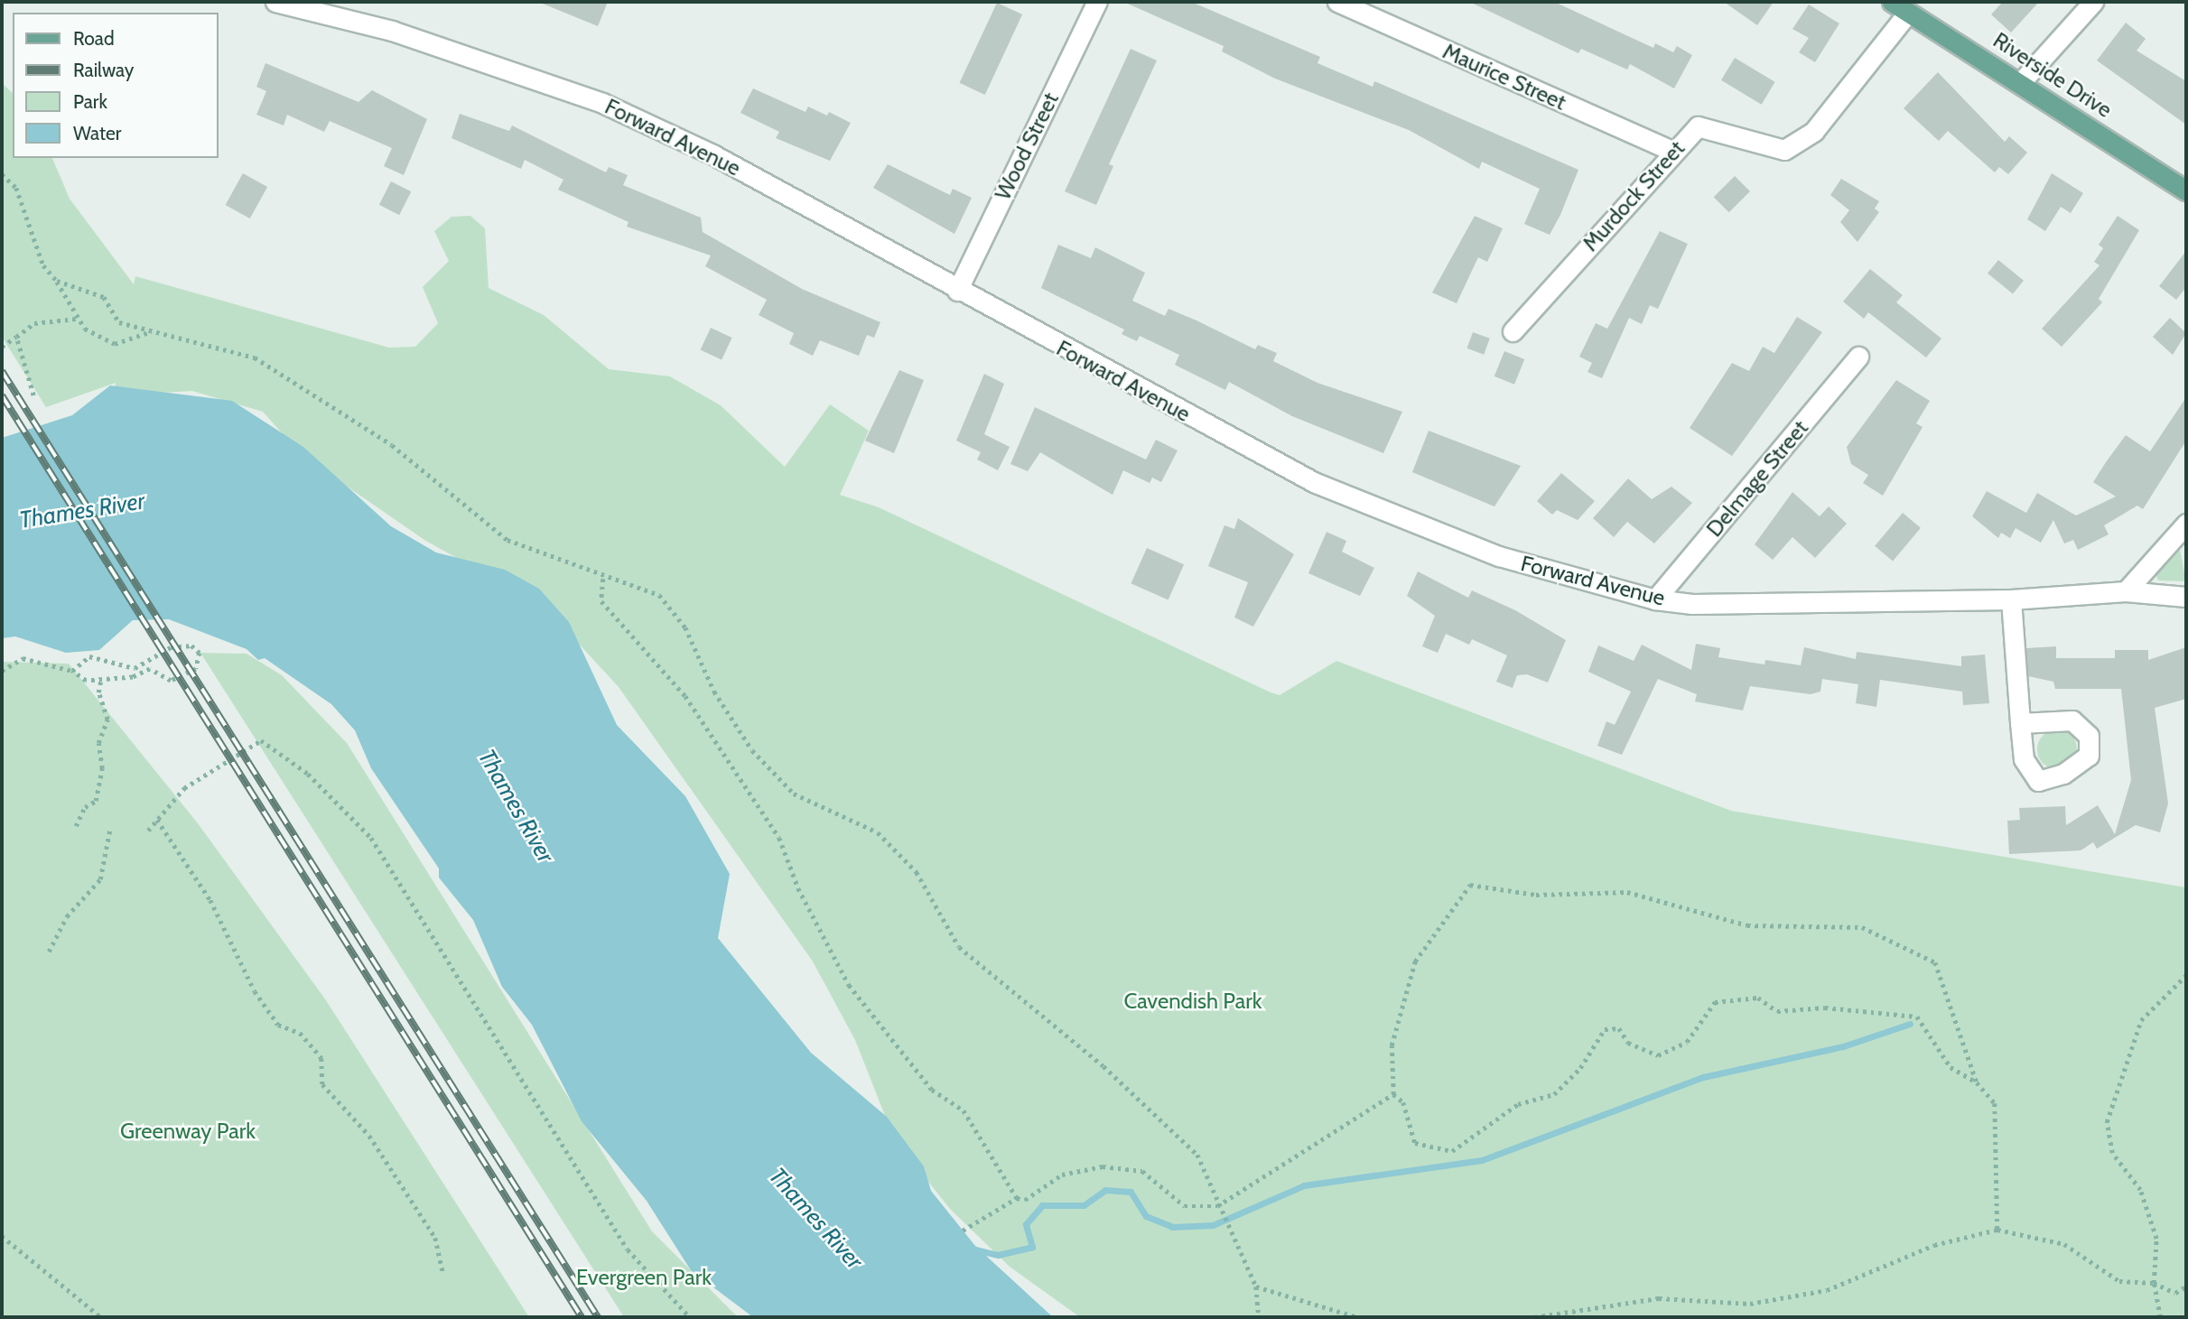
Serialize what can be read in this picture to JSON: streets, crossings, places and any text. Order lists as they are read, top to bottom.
{
  "streets": {
    "main road": ["Riverside Drive"],
    "street": [
      "Maurice Street",
      "Forward Avenue",
      "Wood Street",
      "Murdock Street",
      "Delmage Street"
    ]
  },
  "crossings": [
    ["Riverside Drive", "Murdock Street"],
    ["Maurice Street", "Murdock Street"],
    ["Forward Avenue", "Wood Street"],
    ["Forward Avenue", "Delmage Street"]
  ],
  "water": ["Thames River"],
  "parks": ["Cavendish Park", "Greenway Park", "Evergreen Park"],
  "legend": [
    "Road",
    "Railway",
    "Park",
    "Water"
  ]
}
